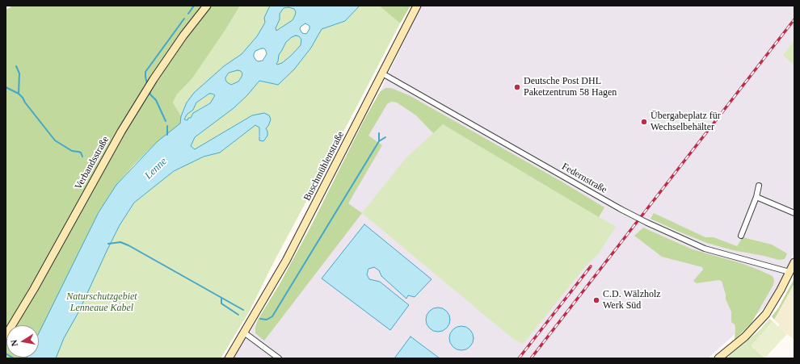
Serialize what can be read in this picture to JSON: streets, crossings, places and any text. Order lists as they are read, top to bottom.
{
  "streets": {
    "street": ["Verbandsstraße", "Buschmühlenstraße", "Federnstraße"]
  },
  "crossings": [
    ["Buschmühlenstraße", "Federnstraße"]
  ],
  "water": ["Lenne"],
  "parks": ["Naturschutzgebiet Lenneaue Kabel"],
  "places": ["Deutsche Post DHL Paketzentrum 58 Hagen", "Übergabeplatz für Wechselbehälter", "C.D. Wälzholz Werk Süd"],
  "north": "left"
}
